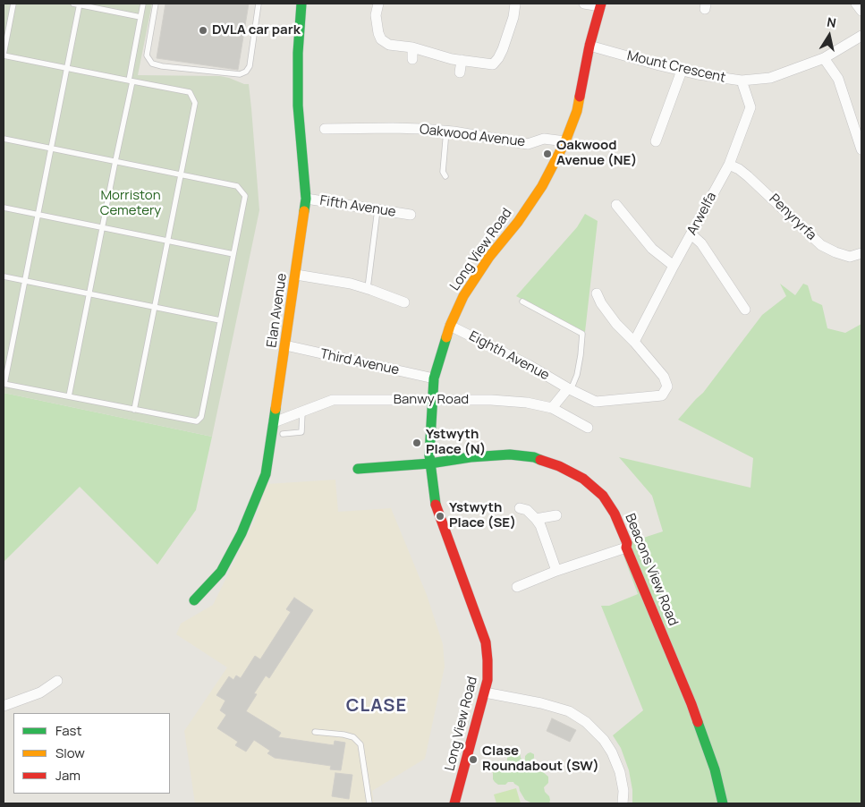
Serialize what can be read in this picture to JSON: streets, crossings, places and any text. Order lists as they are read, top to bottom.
{
  "streets": {
    "street": [
      "Mount Crescent",
      "Oakwood Avenue",
      "Fifth Avenue",
      "Arwelfa",
      "Penyryrfa",
      "Long View Road",
      "Elan Avenue",
      "Eighth Avenue",
      "Third Avenue",
      "Banwy Road",
      "Beacons View Road"
    ]
  },
  "crossings": [
    ["Mount Crescent", "Arwelfa"],
    ["Mount Crescent", "Long View Road"],
    ["Oakwood Avenue", "Long View Road"],
    ["Fifth Avenue", "Elan Avenue"],
    ["Arwelfa", "Penyryrfa"],
    ["Arwelfa", "Eighth Avenue"],
    ["Long View Road", "Eighth Avenue"],
    ["Long View Road", "Third Avenue"],
    ["Long View Road", "Banwy Road"],
    ["Long View Road", "Beacons View Road"],
    ["Elan Avenue", "Third Avenue"],
    ["Elan Avenue", "Banwy Road"]
  ],
  "districts": ["CLASE"],
  "parks": ["Morriston Cemetery"],
  "places": [
    "DVLA car park",
    "Oakwood Avenue (NE)",
    "Ystwyth Place (N)",
    "Ystwyth Place (SE)",
    "Clase Roundabout (SW)"
  ],
  "legend": ["Fast", "Slow", "Jam"],
  "north": "top"
}
